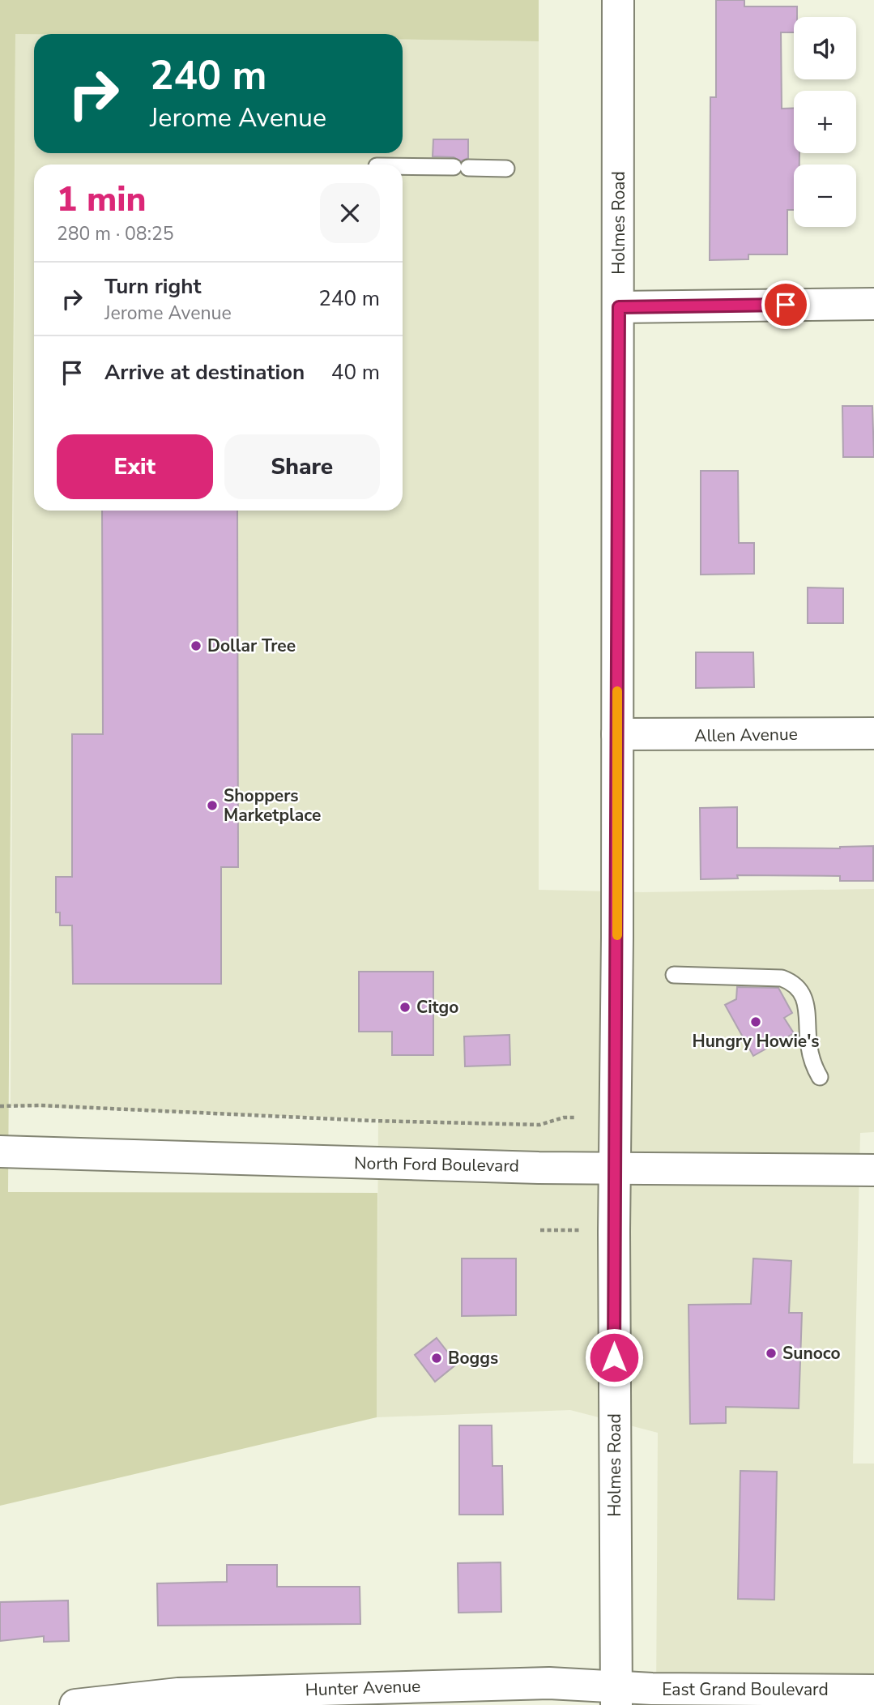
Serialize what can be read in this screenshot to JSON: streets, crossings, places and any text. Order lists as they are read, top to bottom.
{
  "streets": {
    "main road": [
      "Holmes Road",
      "Allen Avenue",
      "North Ford Boulevard",
      "Hunter Avenue",
      "East Grand Boulevard"
    ]
  },
  "crossings": [
    ["Holmes Road", "Allen Avenue"],
    ["Holmes Road", "North Ford Boulevard"],
    ["Holmes Road", "Hunter Avenue"],
    ["Holmes Road", "East Grand Boulevard"],
    ["Hunter Avenue", "East Grand Boulevard"]
  ],
  "places": [
    "Dollar Tree",
    "Shoppers Marketplace",
    "Citgo",
    "Hungry Howie's",
    "Sunoco",
    "Boggs"
  ],
  "page": {
    "map_buttons": ["+", "−"],
    "turn": ["240 m", "Jerome Avenue"],
    "heading": ["1 min", "280 m · 08:25"],
    "list": [
      {
        "name": "Turn right",
        "note": "Jerome Avenue",
        "value": "240 m"
      },
      {
        "name": "Arrive at destination",
        "value": "40 m"
      }
    ],
    "buttons": ["Exit", "Share"]
  }
}
